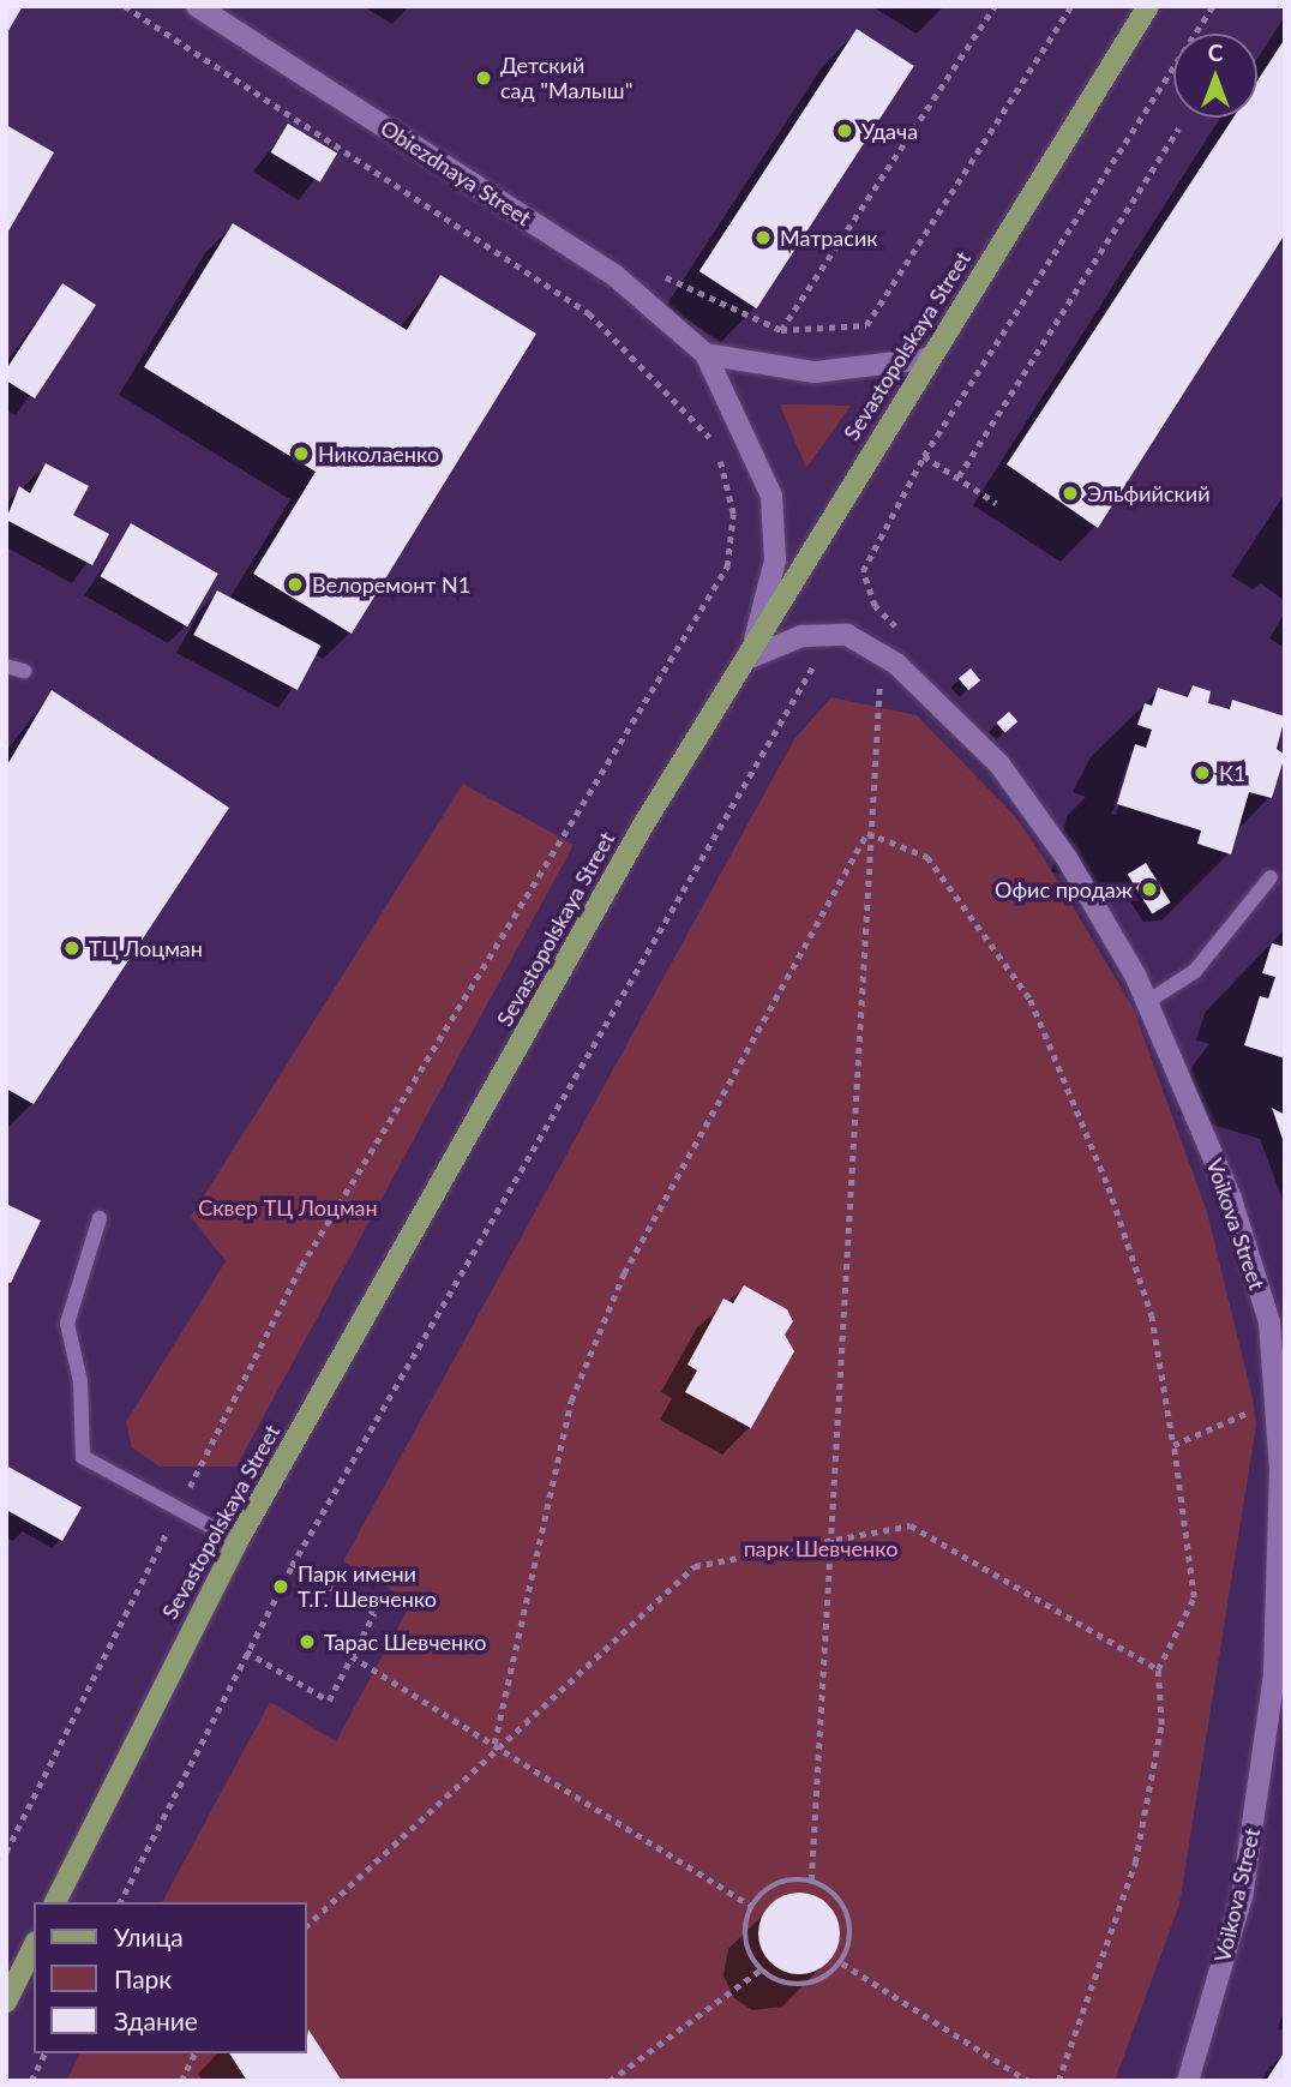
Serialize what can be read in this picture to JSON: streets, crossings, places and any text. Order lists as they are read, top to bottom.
{
  "streets": {
    "main road": ["Sevastopolskaya Street"],
    "street": ["Obiezdnaya Street", "Voikova Street"]
  },
  "crossings": [
    ["Obiezdnaya Street", "Sevastopolskaya Street"],
    ["Obiezdnaya Street", "Voikova Street"],
    ["Sevastopolskaya Street", "Voikova Street"]
  ],
  "parks": ["Сквер ТЦ Лоцман", "парк Шевченко"],
  "places": [
    "Детский сад \"Малыш\"",
    "Удача",
    "Матрасик",
    "Николаенко",
    "Эльфийский",
    "Велоремонт N1",
    "К1",
    "Офис продаж",
    "ТЦ Лоцман",
    "Парк имени Т.Г. Шевченко",
    "Тарас Шевченко"
  ],
  "legend": ["Улица", "Парк", "Здание"],
  "north": "top"
}
